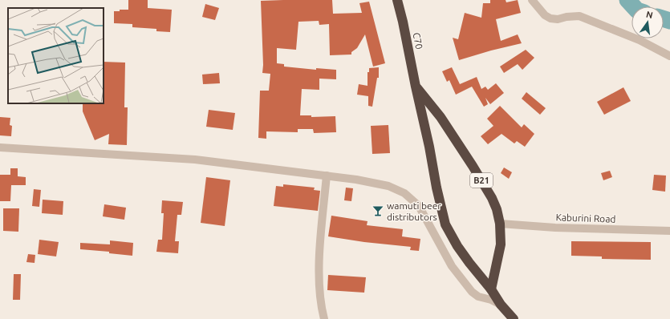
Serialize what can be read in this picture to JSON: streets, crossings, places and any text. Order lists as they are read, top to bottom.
{
  "streets": {
    "highway": ["C70", "B21"],
    "street": ["Kaburini Road"]
  },
  "crossings": [
    ["C70", "B21"],
    ["B21", "Kaburini Road"]
  ],
  "places": {
    "bar": ["wamuti beer distributors"]
  },
  "north": "top"
}
